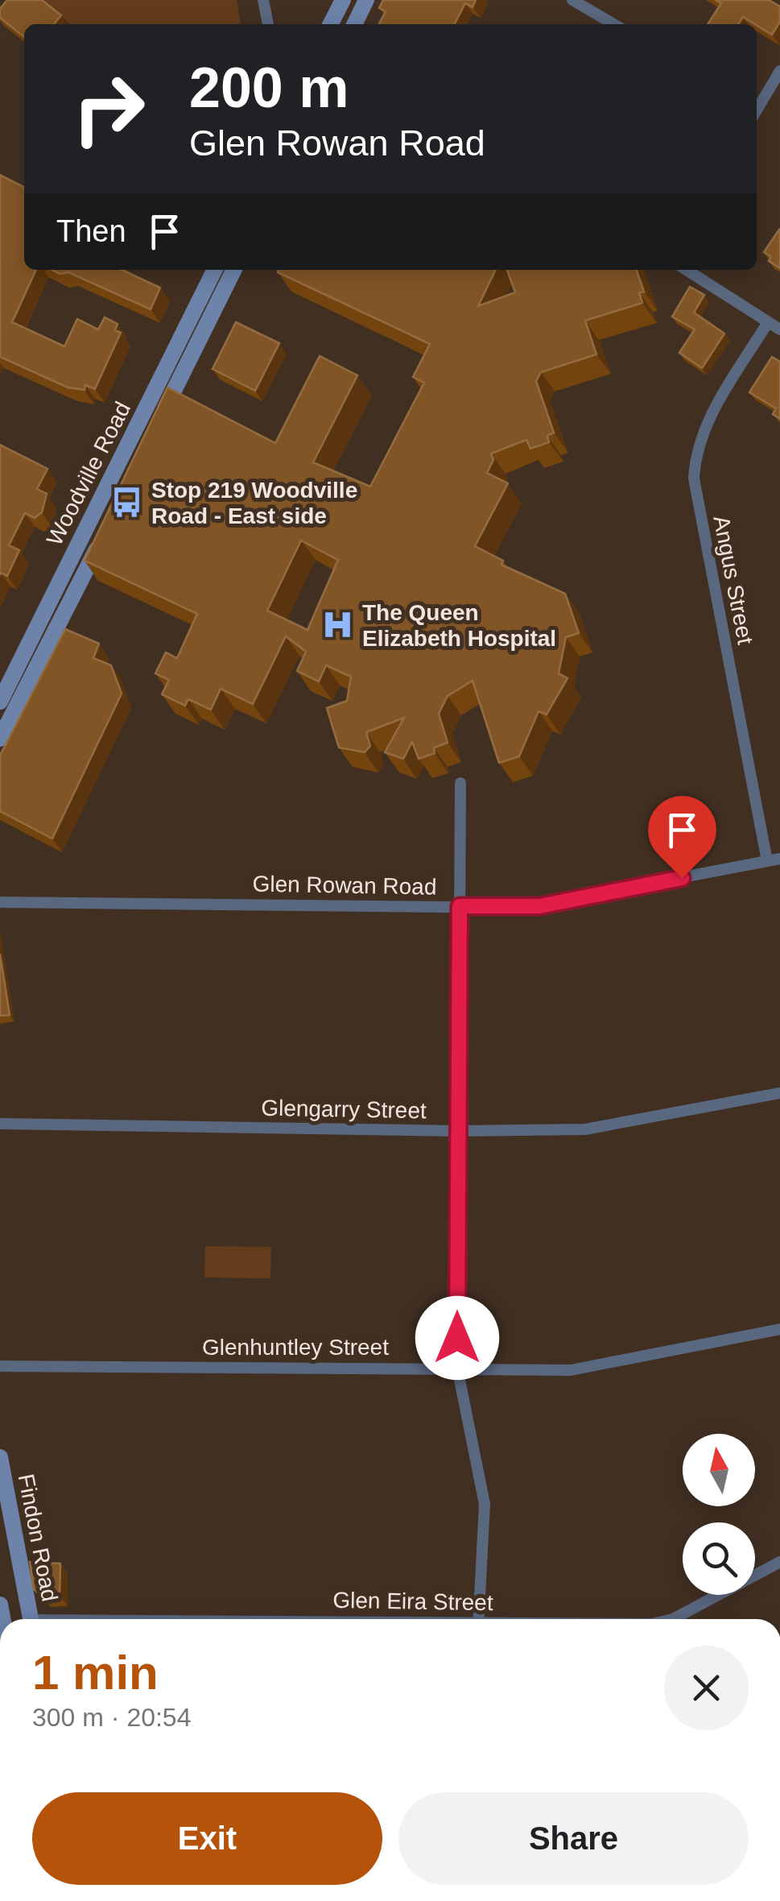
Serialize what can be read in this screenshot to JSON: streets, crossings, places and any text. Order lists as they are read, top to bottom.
{
  "streets": {
    "main road": ["Woodville Road", "Findon Road"],
    "street": [
      "Angus Street",
      "Glen Rowan Road",
      "Glengarry Street",
      "Glenhuntley Street",
      "Glen Eira Street"
    ]
  },
  "crossings": [
    ["Angus Street", "Glen Rowan Road"]
  ],
  "places": {
    "bus stop": ["Stop 219 Woodville Road - East side"],
    "hospital": ["The Queen Elizabeth Hospital"]
  },
  "north": "top",
  "page": {
    "turn": ["200 m", "Glen Rowan Road"],
    "then": "Then",
    "heading": ["1 min", "300 m · 20:54"],
    "buttons": ["Exit", "Share"]
  }
}
